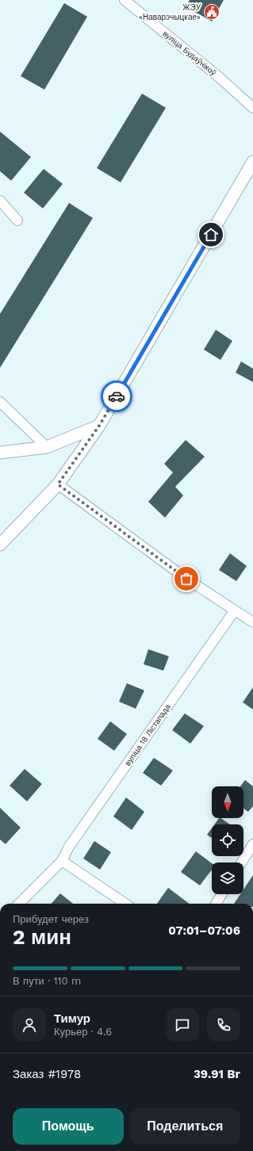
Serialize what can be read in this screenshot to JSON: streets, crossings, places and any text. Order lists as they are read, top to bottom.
{
  "streets": {
    "street": ["вуліца Будаўнікоў", "вуліца 18 Лістапада"]
  },
  "places": {
    "public building": ["ЖЭУ «Наварэчыцкае»"]
  },
  "north": "bottom",
  "page": {
    "heading": ["2 мин", "Прибудет через", "07:01–07:06"],
    "panel": [
      "Тимур",
      "Курьер · 4.6",
      "Заказ #1978",
      "39.91 Br"
    ],
    "bar": "В пути · 110 m",
    "buttons": ["Помощь", "Поделиться"]
  }
}
